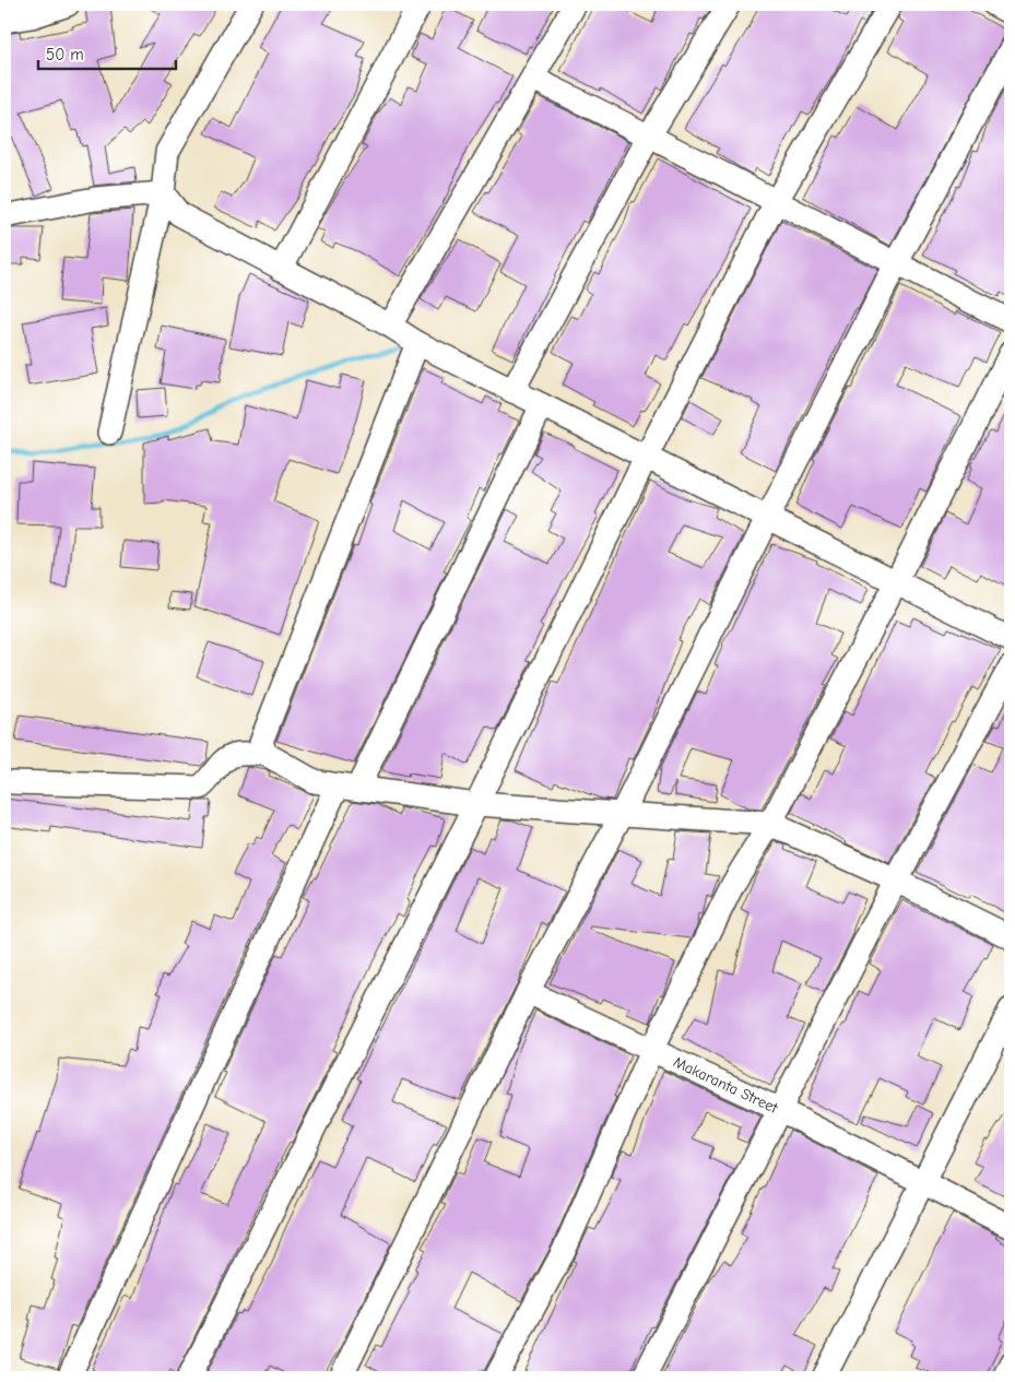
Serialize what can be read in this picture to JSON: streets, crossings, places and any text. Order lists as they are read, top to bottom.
{
  "streets": {
    "street": ["Makaranta Street"]
  },
  "scale_bar": "50 m"
}
